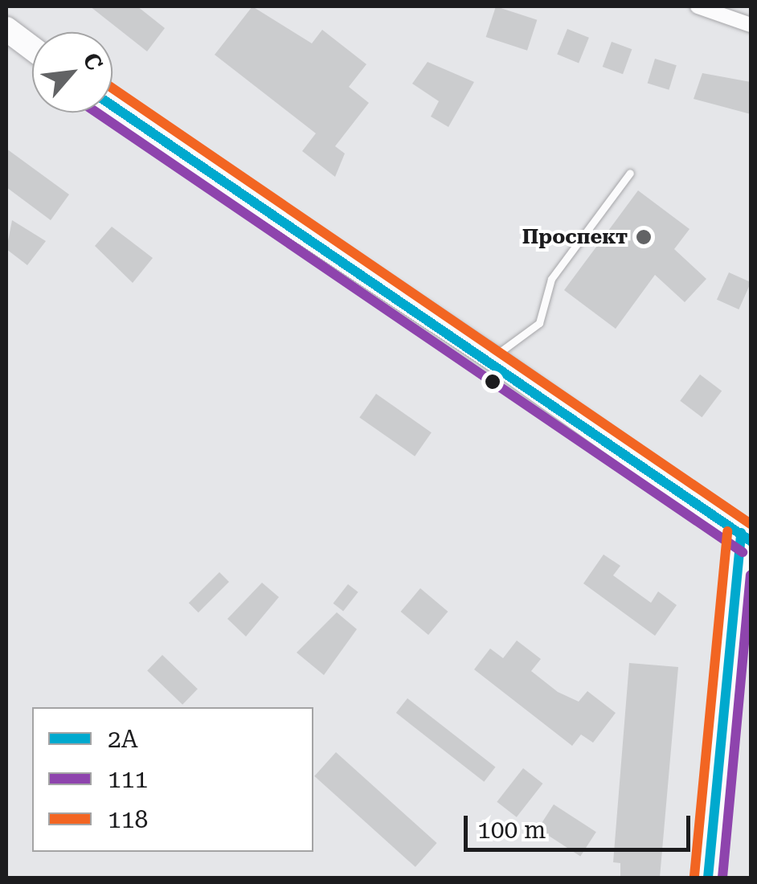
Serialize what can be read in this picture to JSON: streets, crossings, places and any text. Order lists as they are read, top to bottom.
{
  "places": ["Проспект"],
  "lines": ["transit line 118", "transit line 2А", "transit line 111"],
  "legend": ["2А", "111", "118"],
  "scale_bar": "100 m",
  "north": "top right"
}
